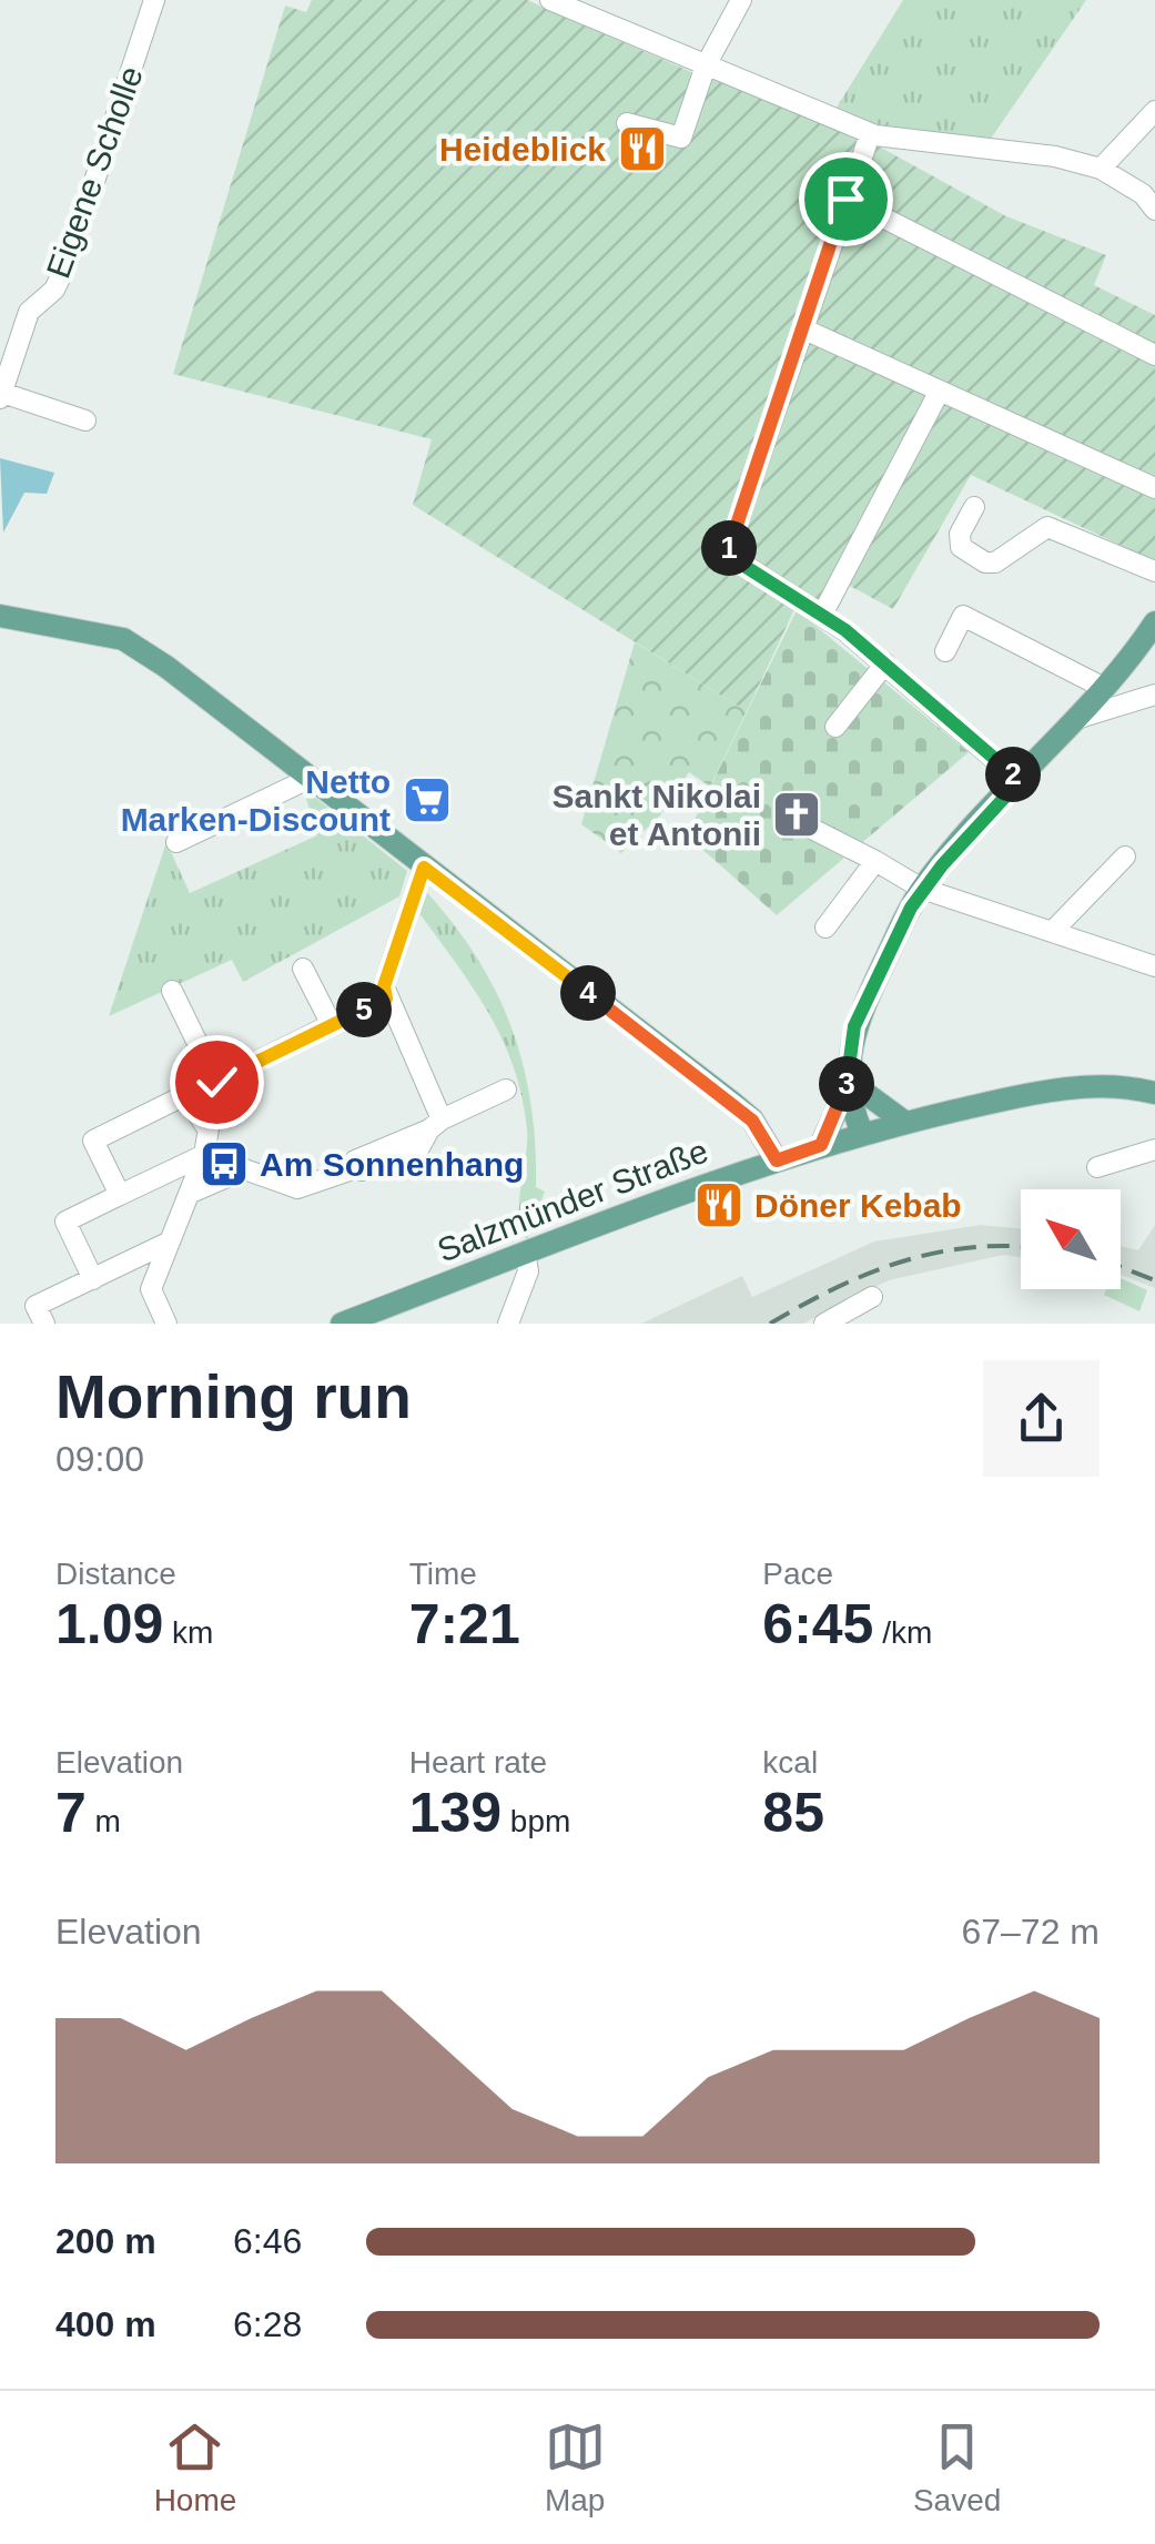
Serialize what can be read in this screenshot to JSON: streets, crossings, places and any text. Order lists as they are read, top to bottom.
{
  "streets": {
    "main road": ["Salzmünder Straße"],
    "street": ["Eigene Scholle"]
  },
  "places": {
    "restaurant": ["Heideblick", "Döner Kebab"],
    "supermarket": ["Netto Marken-Discount"],
    "church": ["Sankt Nikolai et Antonii"],
    "bus stop": ["Am Sonnenhang"]
  },
  "north": "top left",
  "page": {
    "pins": [
      "1",
      "2",
      "4",
      "5",
      "3"
    ],
    "heading": ["Morning run", "09:00"],
    "stats": [
      ["Distance", "1.09 km"],
      ["Time", "7:21"],
      ["Pace", "6:45 /km"],
      ["Elevation", "7 m"],
      ["Heart rate", "139 bpm"],
      ["kcal", "85"]
    ],
    "chart": ["Elevation", "67–72 m"],
    "list": [
      {
        "name": "200 m",
        "note": "6:46"
      },
      {
        "name": "400 m",
        "note": "6:28"
      }
    ],
    "tabs": ["Home", "Map", "Saved"]
  }
}
